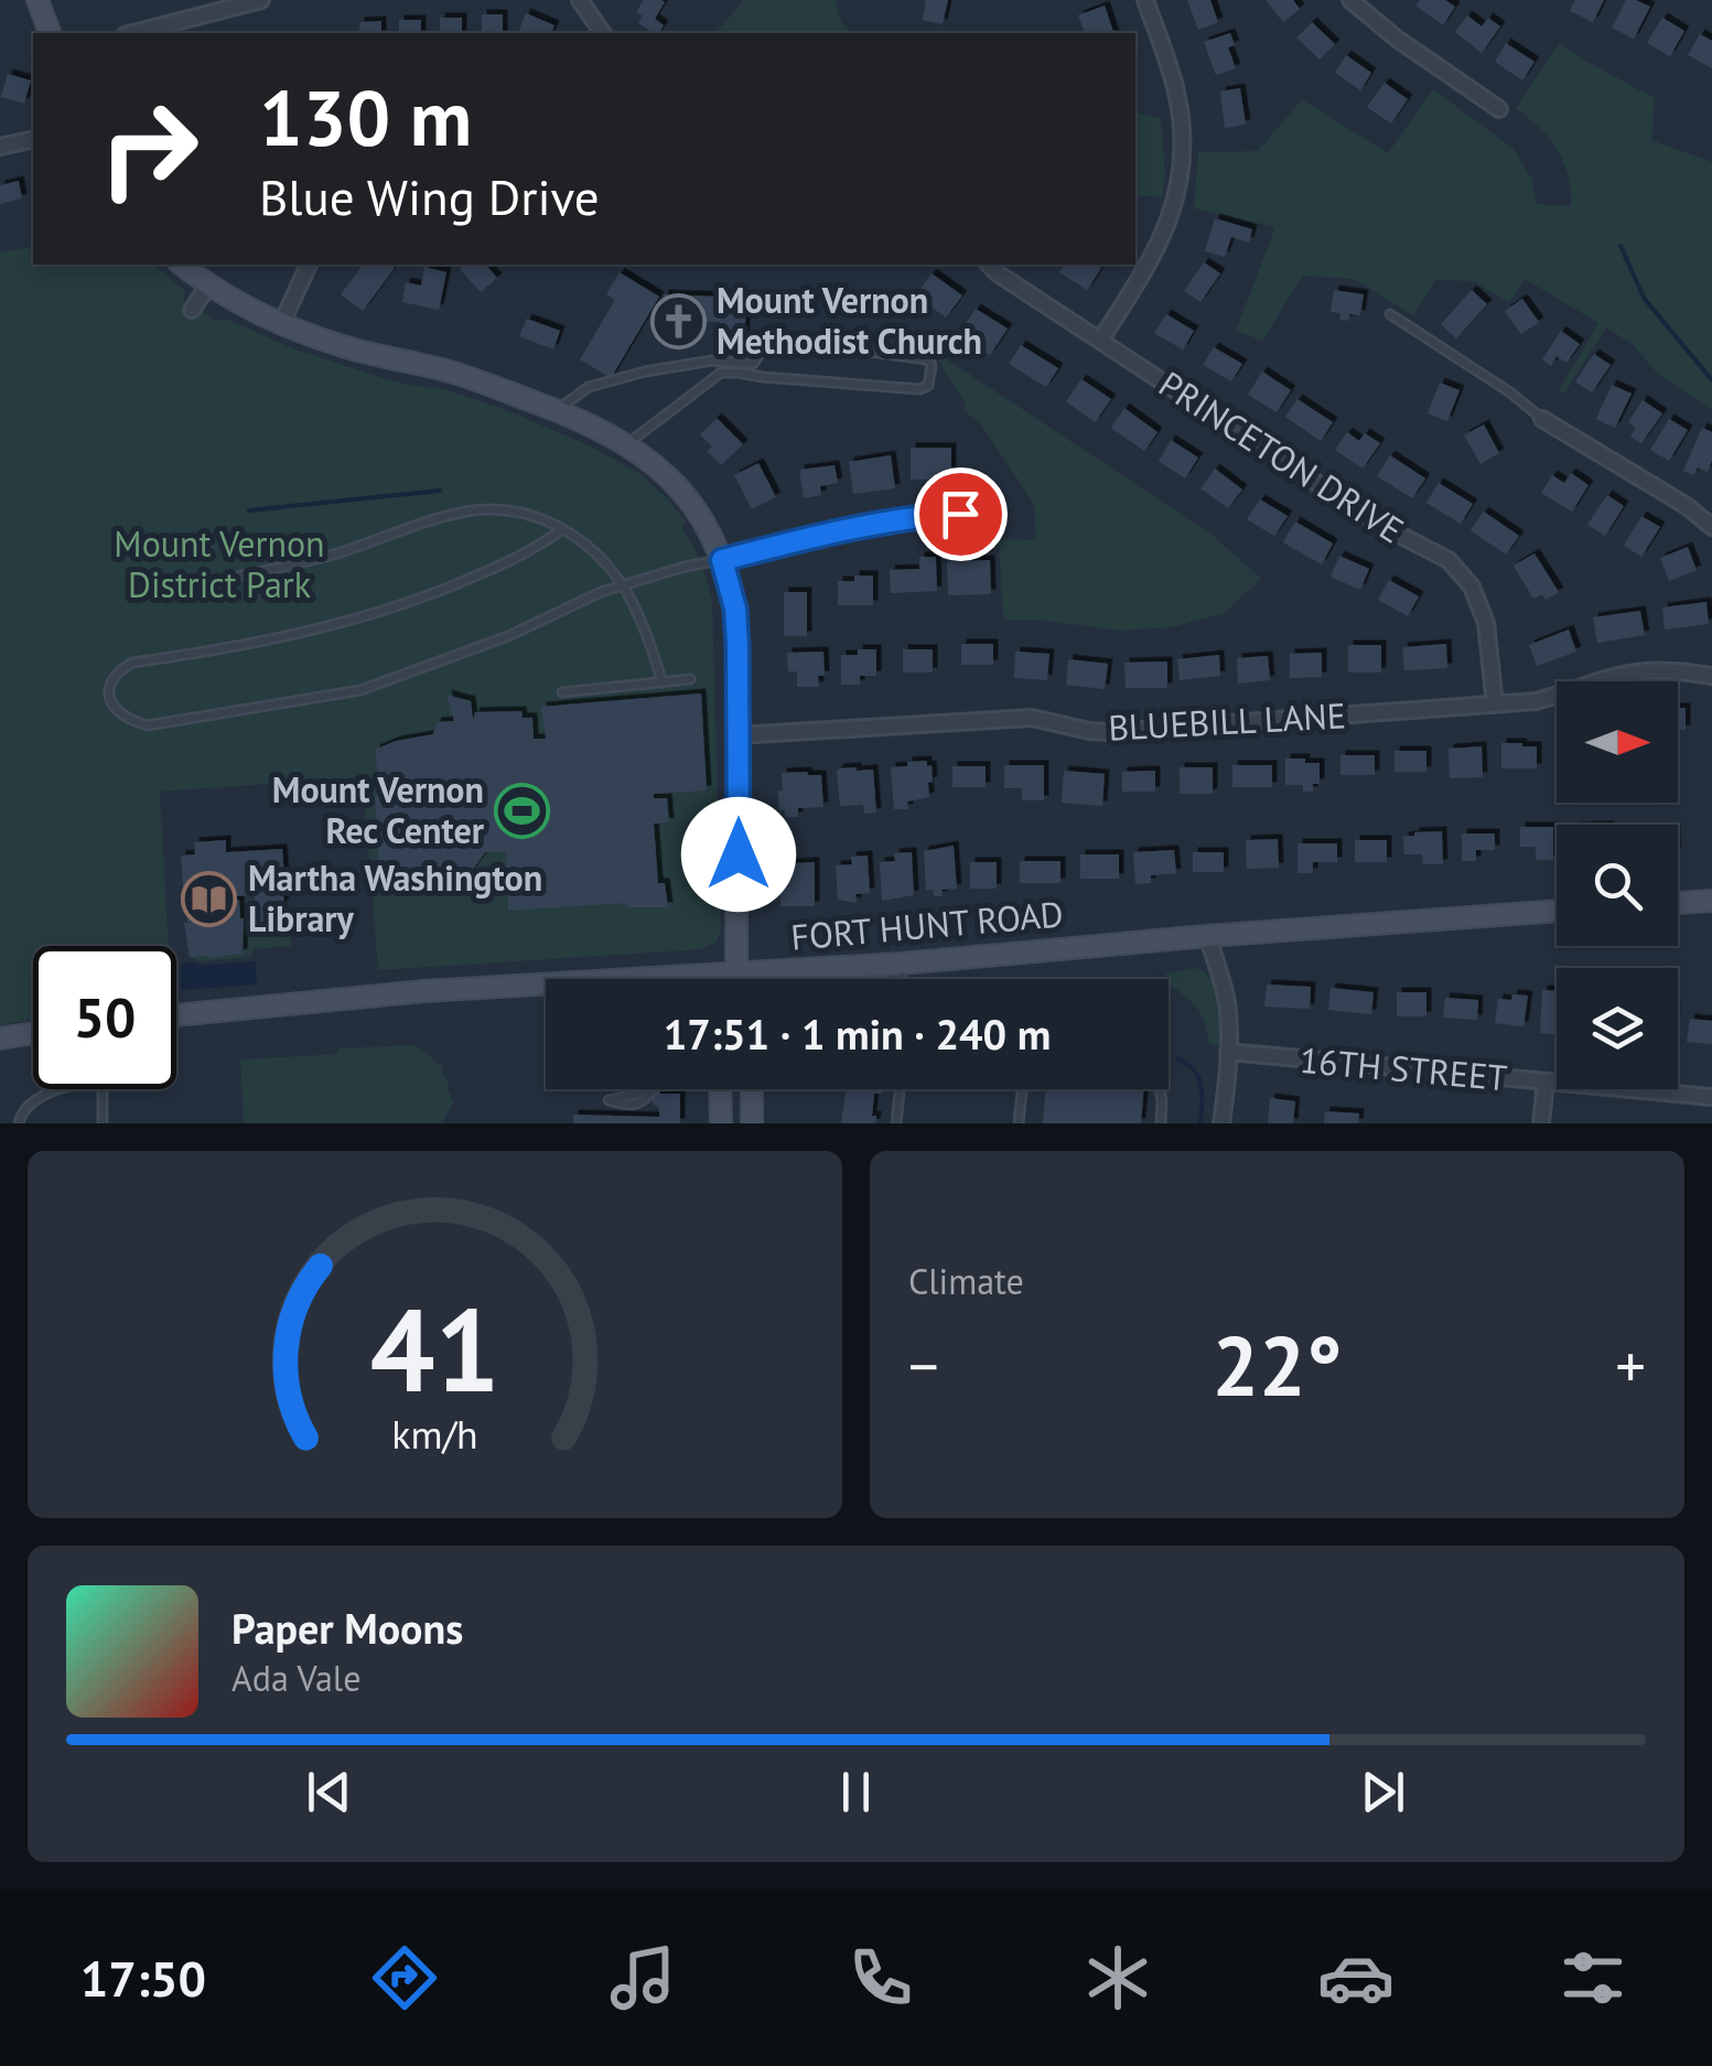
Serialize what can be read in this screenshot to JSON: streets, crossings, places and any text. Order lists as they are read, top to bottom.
{
  "streets": {
    "main road": ["FORT HUNT ROAD"],
    "street": ["PRINCETON DRIVE", "BLUEBILL LANE", "16TH STREET"]
  },
  "crossings": [
    ["PRINCETON DRIVE", "BLUEBILL LANE"]
  ],
  "parks": ["Mount Vernon District Park"],
  "places": {
    "church": ["Mount Vernon Methodist Church"],
    "sports": ["Mount Vernon Rec Center"],
    "library": ["Martha Washington Library"]
  },
  "north": "right",
  "page": {
    "turn": ["130 m", "Blue Wing Drive"],
    "limit": "50",
    "trip": "17:51 · 1 min · 240 m",
    "tile": "Climate",
    "heat": ["−", "22°", "+"],
    "song": ["Paper Moons", "Ada Vale"],
    "tabs": "17:50",
    "gauge": ["41", "km/h"]
  }
}
